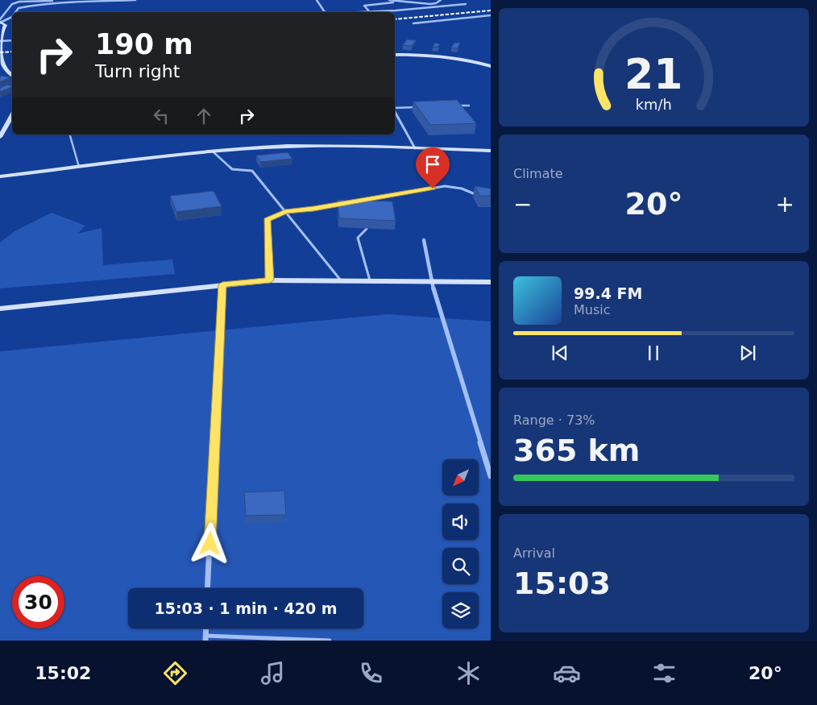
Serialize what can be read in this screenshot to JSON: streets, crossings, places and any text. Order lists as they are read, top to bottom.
{
  "north": "bottom left",
  "page": {
    "turn": ["190 m", "Turn right"],
    "tile": [
      "Climate",
      ["Range · 73%", "365 km"],
      ["Arrival", "15:03"]
    ],
    "heat": ["−", "20°", "+"],
    "song": ["99.4 FM", "Music"],
    "limit": "30",
    "trip": "15:03 · 1 min · 420 m",
    "tabs": ["15:02", "20°"],
    "gauge": ["21", "km/h"]
  }
}
